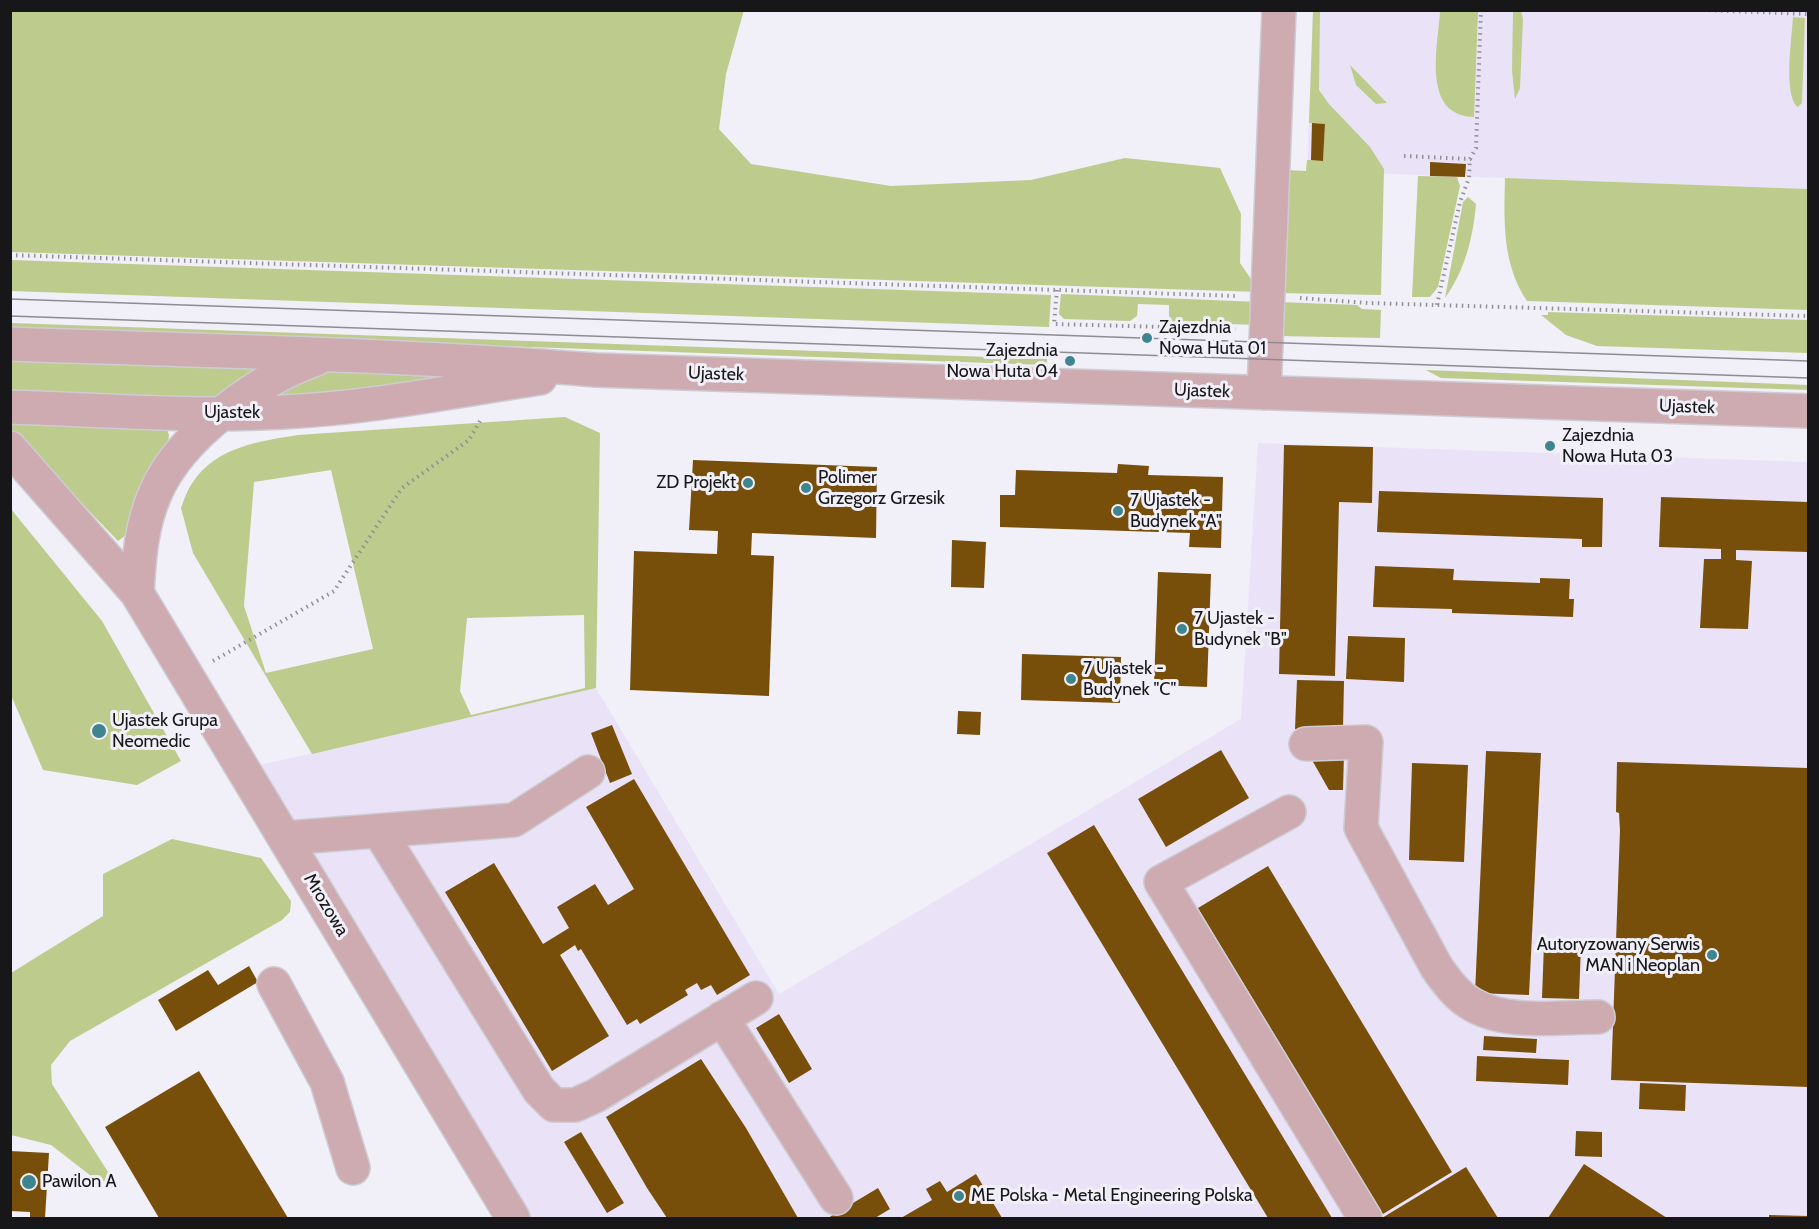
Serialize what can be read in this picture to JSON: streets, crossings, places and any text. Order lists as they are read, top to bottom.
{
  "streets": {
    "street": ["Ujastek", "Mrozowa"]
  },
  "places": [
    "Zajezdnia Nowa Huta 01",
    "Zajezdnia Nowa Huta 04",
    "Zajezdnia Nowa Huta 03",
    "ZD Projekt",
    "Polimer Grzegorz Grzesik",
    "7 Ujastek - Budynek \"A\"",
    "7 Ujastek - Budynek \"B\"",
    "7 Ujastek - Budynek \"C\"",
    "Ujastek Grupa Neomedic",
    "Autoryzowany Serwis MAN i Neoplan",
    "Pawilon A",
    "ME Polska - Metal Engineering Polska"
  ]
}
